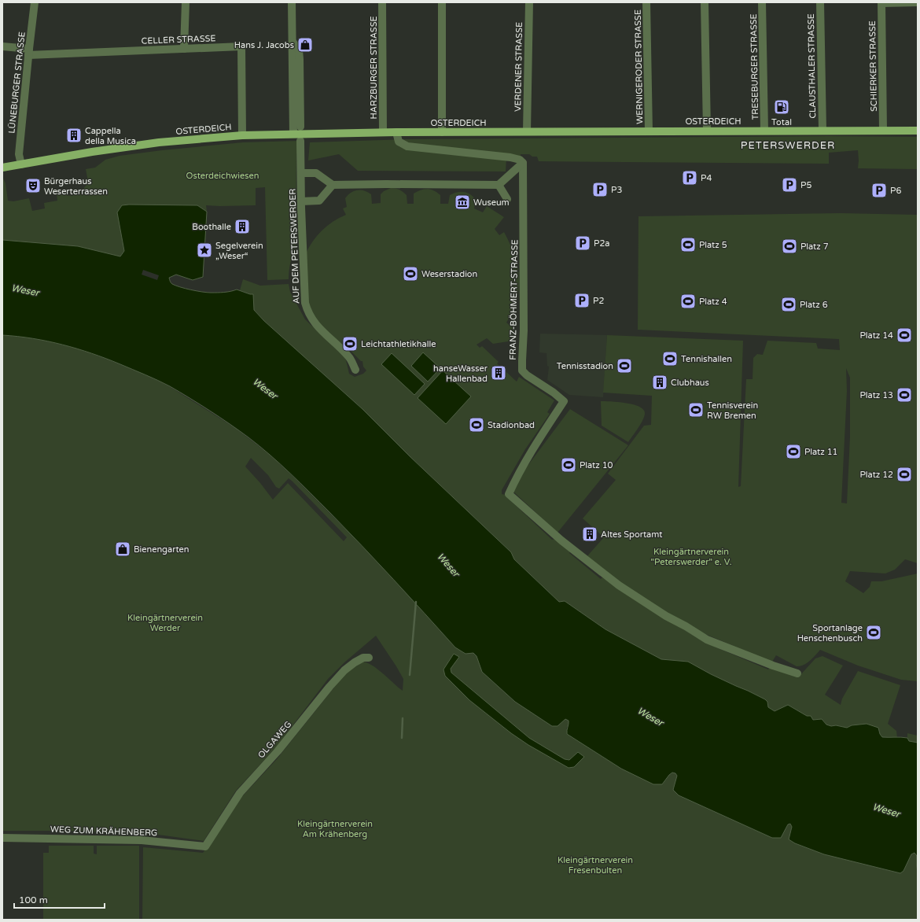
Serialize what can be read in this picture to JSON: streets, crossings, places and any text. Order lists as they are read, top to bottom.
{
  "streets": {
    "main road": ["OSTERDEICH"],
    "street": [
      "CELLER STRASSE",
      "CLAUSTHALER STRASSE",
      "SCHIERKER STRASSE",
      "VERDENER STRASSE",
      "WERNIGERODER STRASSE",
      "TRESEBURGER STRASSE",
      "HARZBURGER STRASSE",
      "LÜNEBURGER STRASSE",
      "AUF DEM PETERSWERDER",
      "FRANZ-BÖHMERT-STRASSE",
      "OLGAWEG",
      "WEG ZUM KRÄHENBERG"
    ]
  },
  "crossings": [
    ["CELLER STRASSE", "LÜNEBURGER STRASSE"],
    ["CELLER STRASSE", "OSTERDEICH"],
    ["CLAUSTHALER STRASSE", "OSTERDEICH"],
    ["SCHIERKER STRASSE", "OSTERDEICH"],
    ["VERDENER STRASSE", "OSTERDEICH"],
    ["WERNIGERODER STRASSE", "OSTERDEICH"],
    ["TRESEBURGER STRASSE", "OSTERDEICH"],
    ["HARZBURGER STRASSE", "OSTERDEICH"],
    ["LÜNEBURGER STRASSE", "OSTERDEICH"],
    ["OLGAWEG", "WEG ZUM KRÄHENBERG"]
  ],
  "districts": ["PETERSWERDER"],
  "water": ["Weser"],
  "parks": [
    "Osterdeichwiesen",
    "Kleingärtnerverein \"Peterswerder\" e. V.",
    "Kleingärtnerverein Werder",
    "Kleingärtnerverein Am Krähenberg",
    "Kleingärtnerverein Fresenbulten"
  ],
  "places": {
    "shop": ["Hans J. Jacobs", "Bienengarten"],
    "fuel station": ["Total"],
    "building": [
      "Cappella della Musica",
      "Boothalle",
      "hanseWasser Hallenbad",
      "Clubhaus",
      "Altes Sportamt"
    ],
    "parking": [
      "P4",
      "P5",
      "P3",
      "P6",
      "P2a",
      "P2"
    ],
    "theatre": ["Bürgerhaus Weserterrassen"],
    "museum": ["Wuseum"],
    "sports": [
      "Platz 5",
      "Platz 7",
      "Weserstadion",
      "Platz 4",
      "Platz 6",
      "Platz 14",
      "Leichtathletikhalle",
      "Tennishallen",
      "Tennisstadion",
      "Platz 13",
      "Tennisverein RW Bremen",
      "Stadionbad",
      "Platz 11",
      "Platz 10",
      "Platz 12",
      "Sportanlage Henschenbusch"
    ],
    "place": ["Segelverein „Weser“"]
  },
  "scale_bar": "100 m"
}
